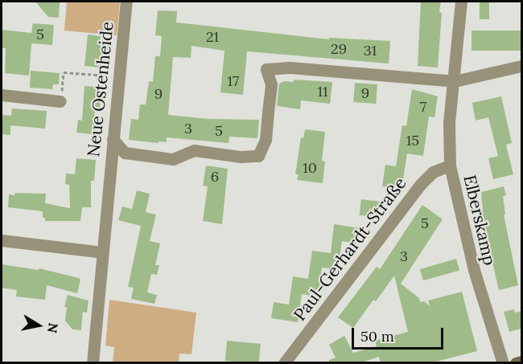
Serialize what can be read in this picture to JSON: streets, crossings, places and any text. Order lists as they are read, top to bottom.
{
  "streets": {
    "street": ["Neue Ostenheide", "Elberskamp", "Paul-Gerhardt-Straße"]
  },
  "crossings": [
    ["Elberskamp", "Paul-Gerhardt-Straße"]
  ],
  "house_numbers": [
    "5",
    "21",
    "29",
    "31",
    "17",
    "11",
    "9",
    "9",
    "7",
    "3",
    "5",
    "15",
    "10",
    "6",
    "5",
    "3"
  ],
  "scale_bar": "50 m",
  "north": "right"
}
